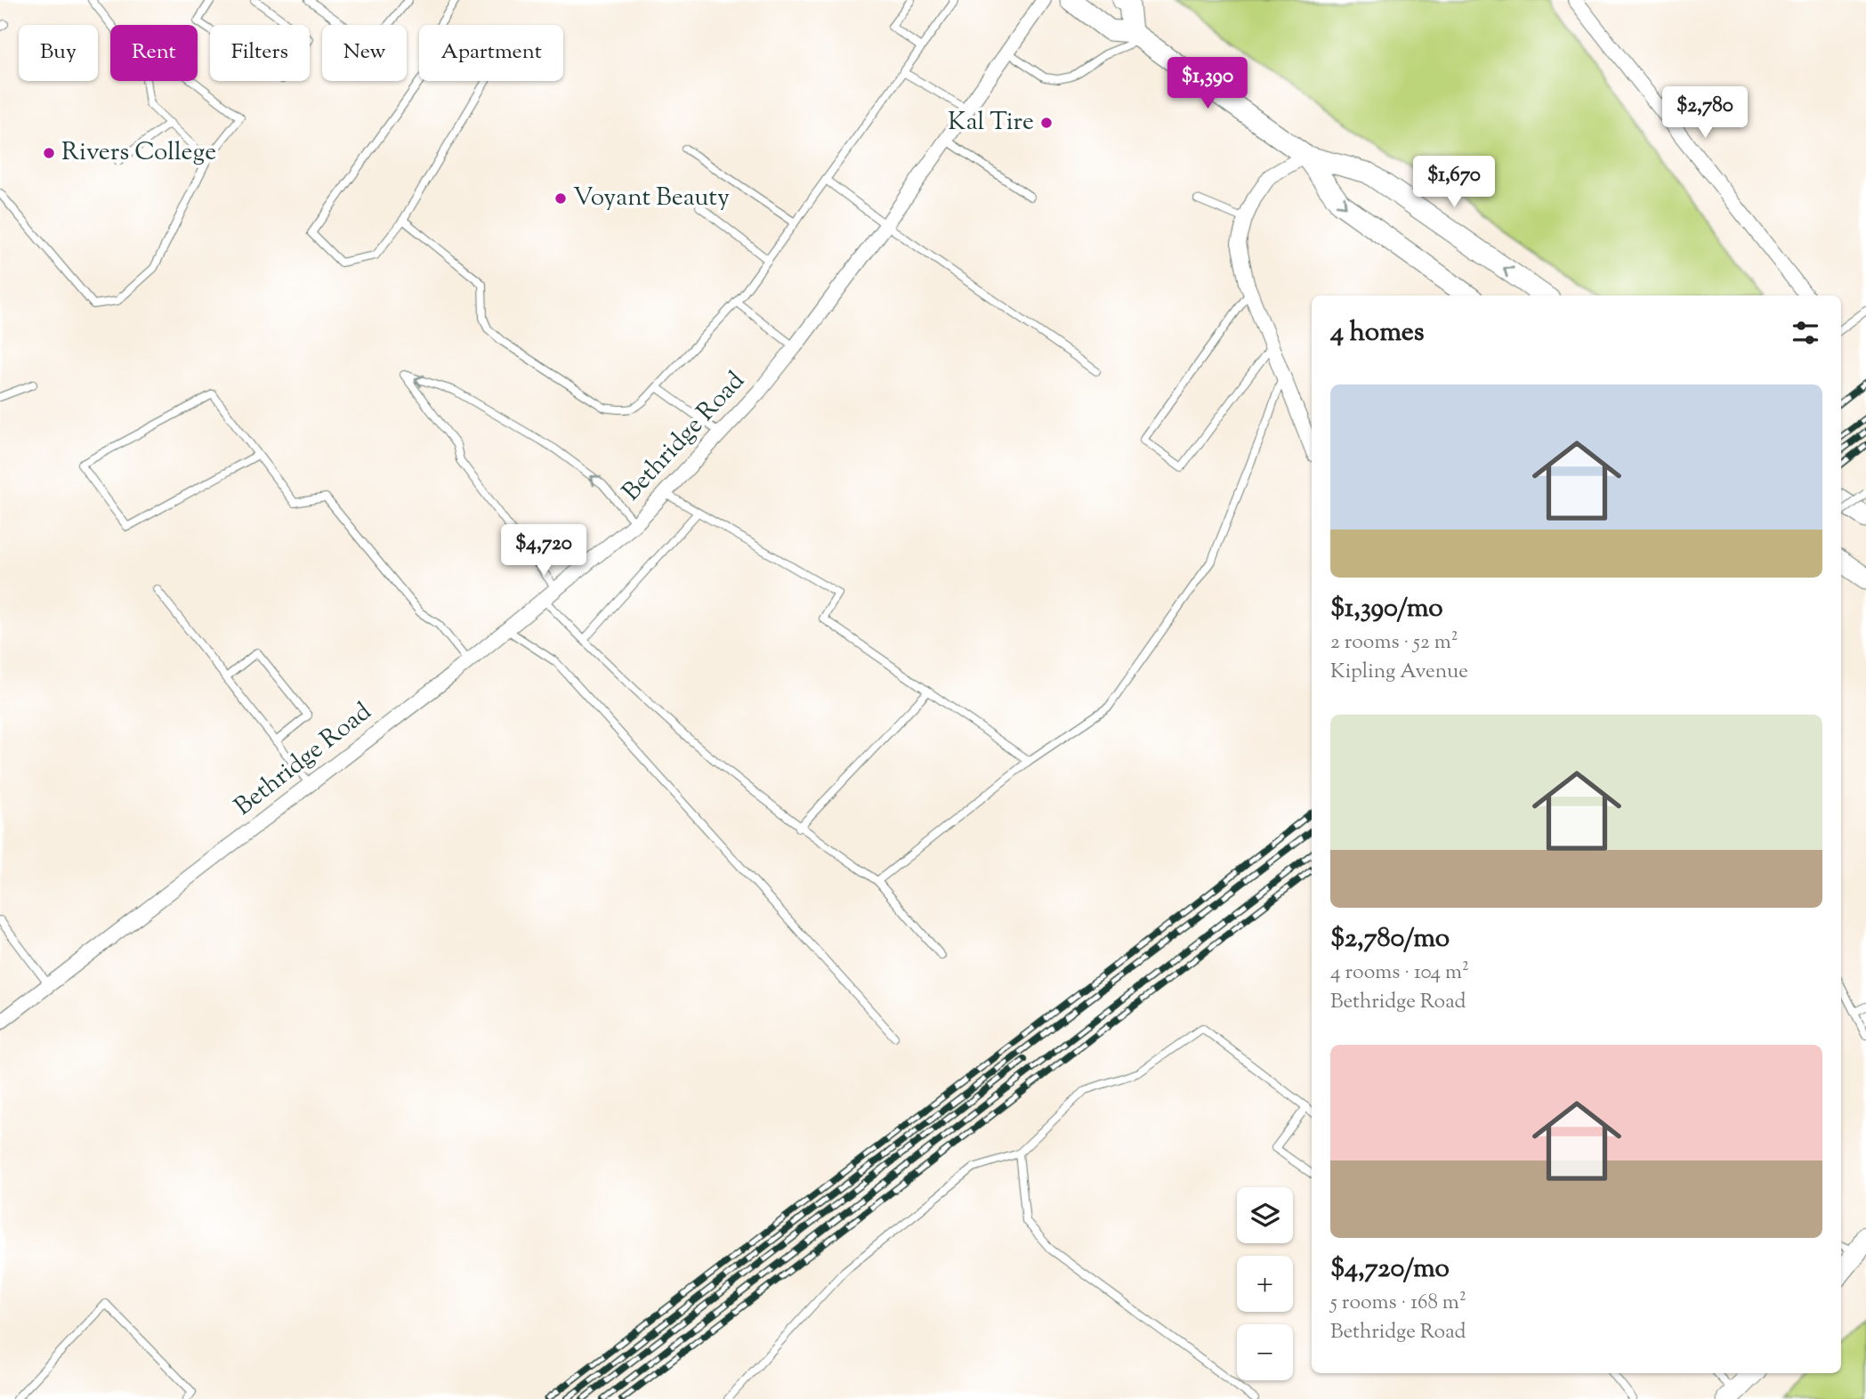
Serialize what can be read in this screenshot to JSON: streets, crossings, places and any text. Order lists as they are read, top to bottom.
{
  "streets": {
    "street": ["Bethridge Road"]
  },
  "places": ["Kal Tire", "Rivers College", "Voyant Beauty"],
  "page": {
    "chip": [
      "Buy",
      "Rent",
      "Filters",
      "New",
      "Apartment"
    ],
    "price": [
      "$1,390",
      "$2,780",
      "$1,670",
      "$4,720"
    ],
    "heading": "4 homes",
    "list": [
      {
        "name": "$1,390/mo",
        "note": "2 rooms · 52 m² · Kipling Avenue"
      },
      {
        "name": "$2,780/mo",
        "note": "4 rooms · 104 m² · Bethridge Road"
      },
      {
        "name": "$4,720/mo",
        "note": "5 rooms · 168 m² · Bethridge Road"
      }
    ],
    "map_buttons": ["+", "−"]
  }
}
